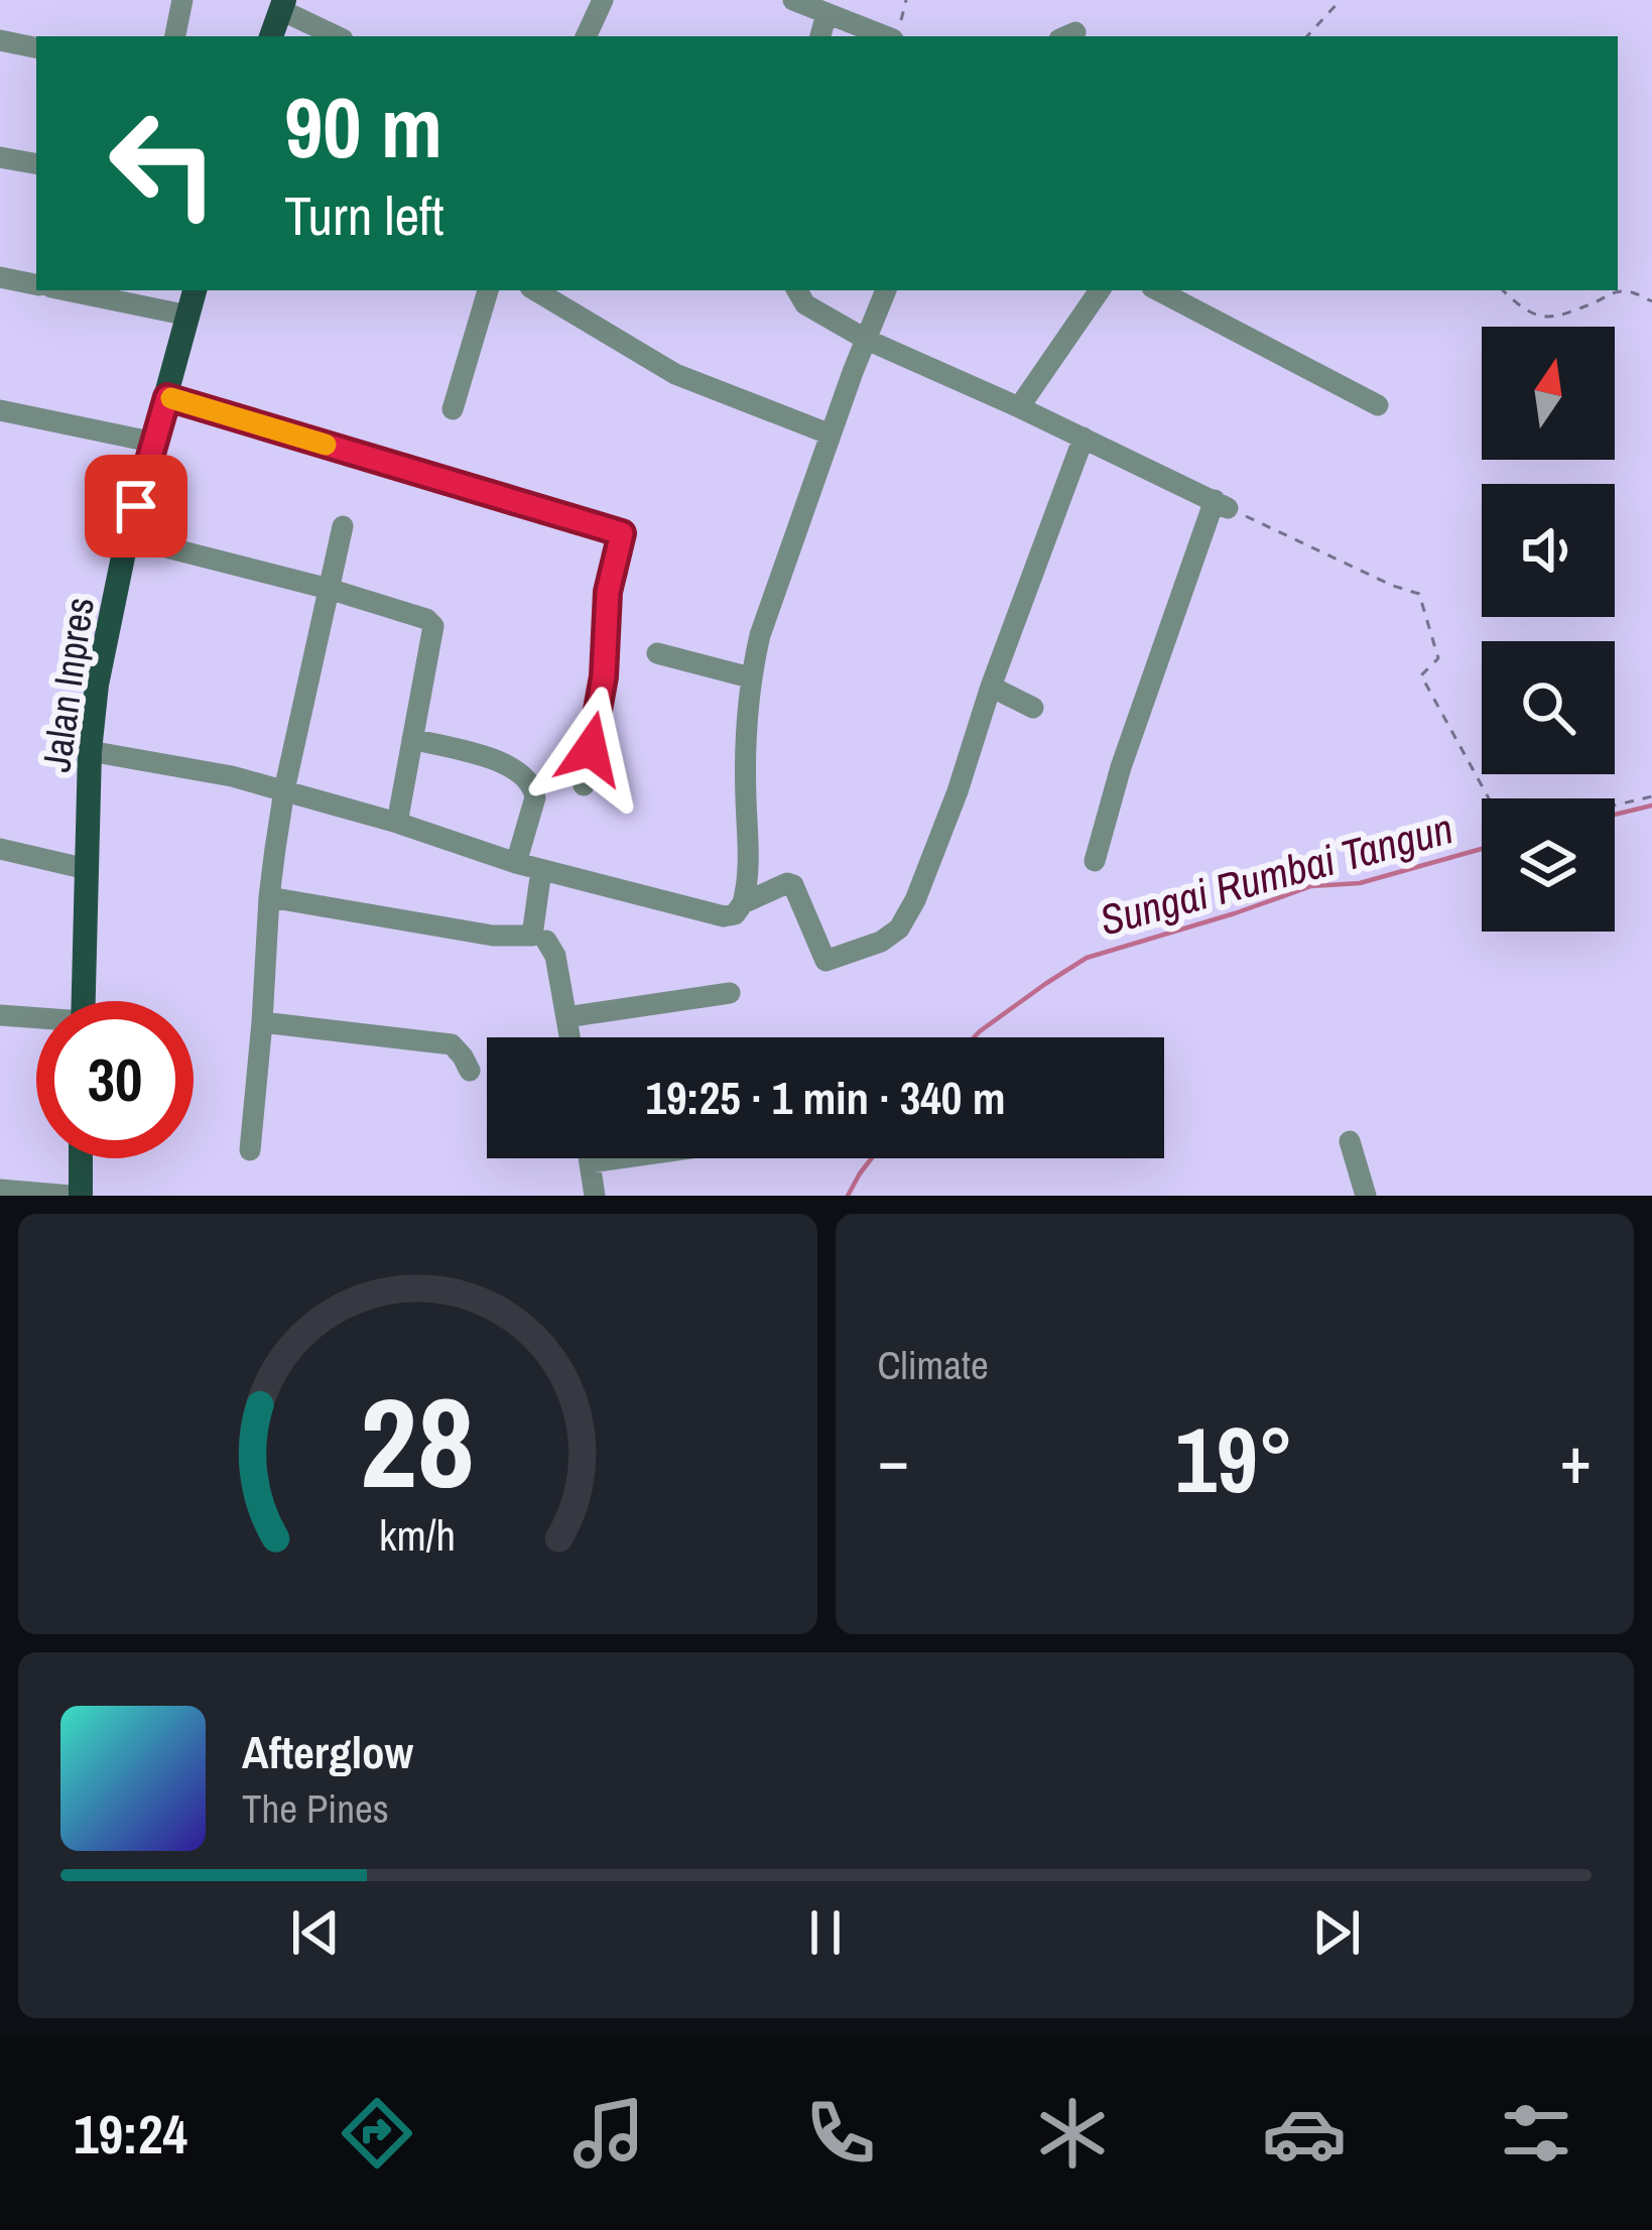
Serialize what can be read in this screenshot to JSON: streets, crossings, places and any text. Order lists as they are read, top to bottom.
{
  "streets": {
    "main road": ["Jalan Inpres"]
  },
  "water": ["Sungai Rumbai Tangun"],
  "north": "top",
  "page": {
    "turn": ["90 m", "Turn left"],
    "limit": "30",
    "trip": "19:25 · 1 min · 340 m",
    "tile": "Climate",
    "heat": ["−", "19°", "+"],
    "song": ["Afterglow", "The Pines"],
    "tabs": "19:24",
    "gauge": ["28", "km/h"]
  }
}
